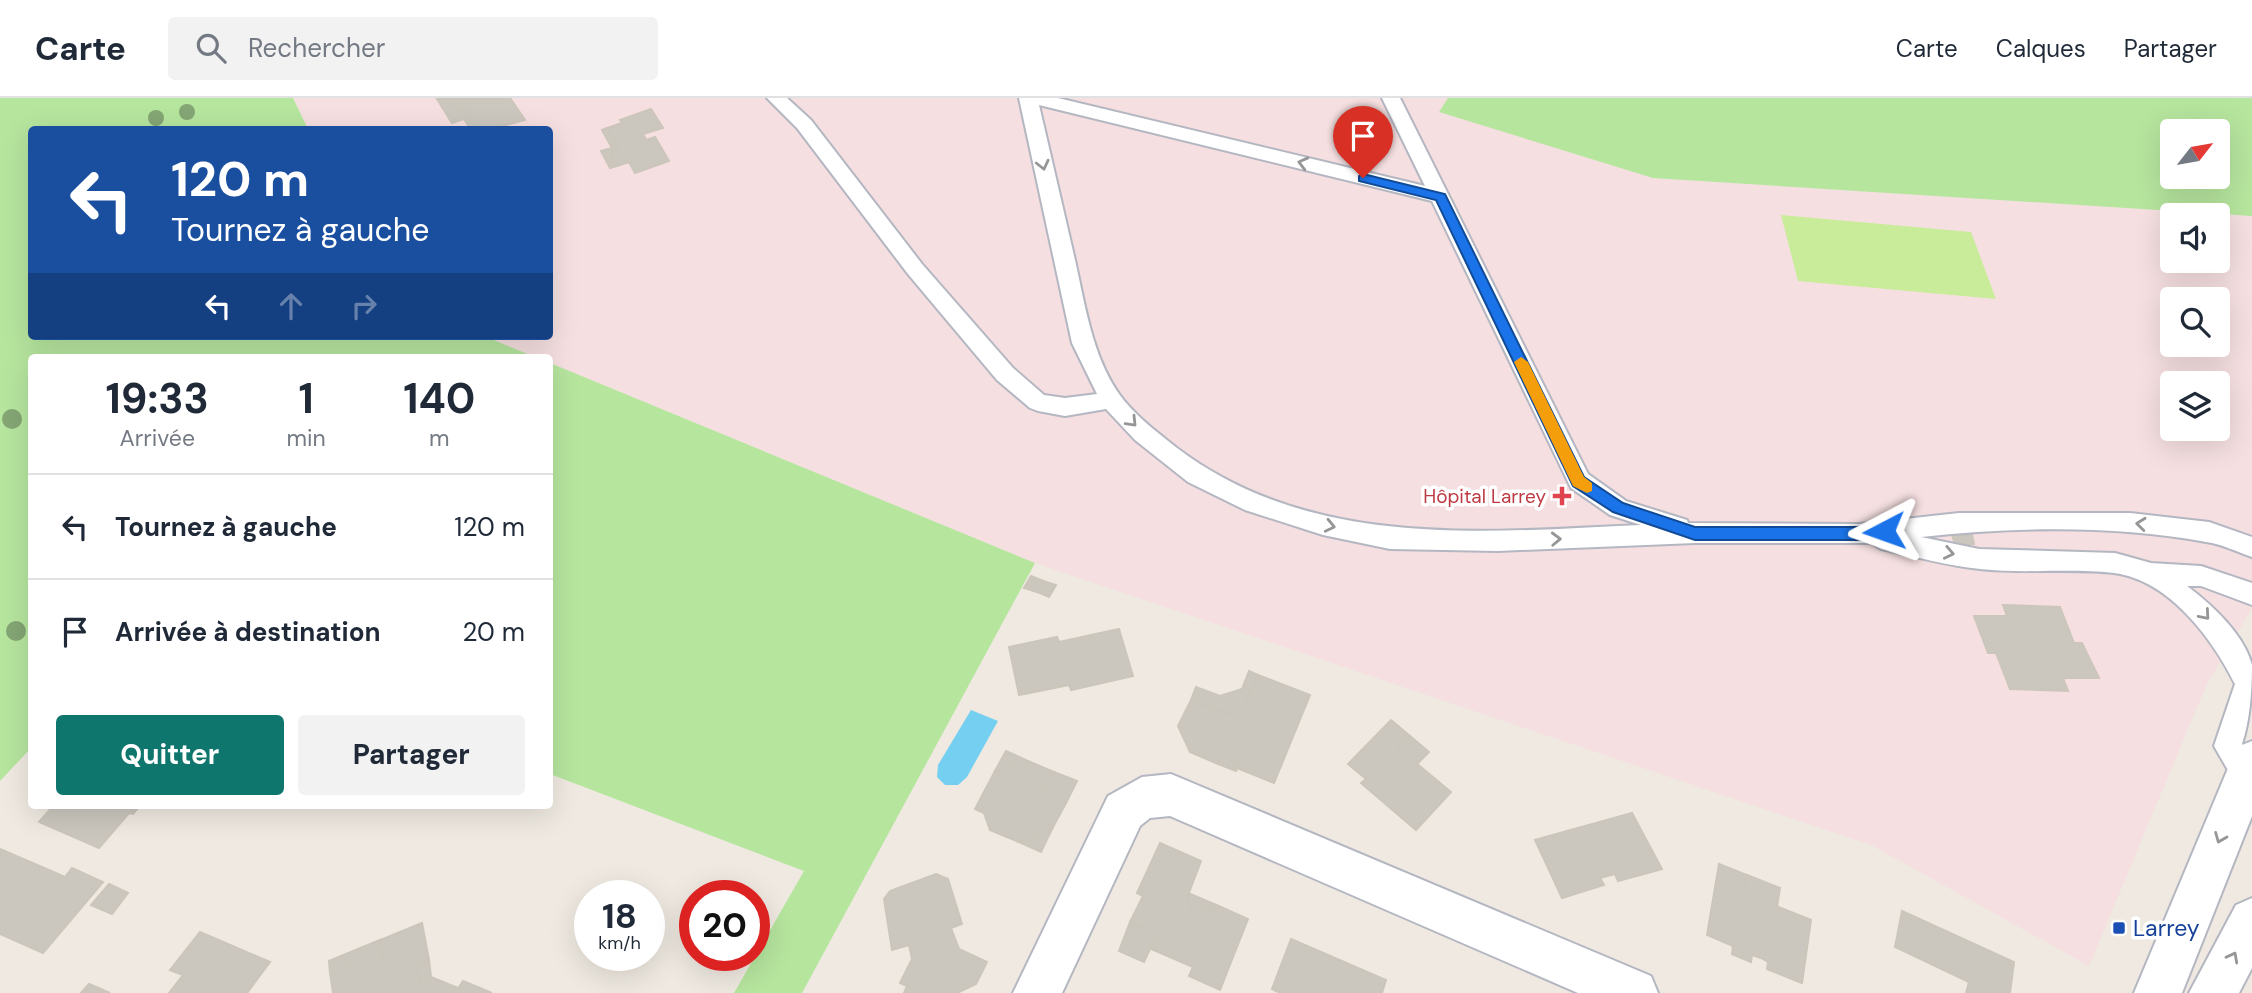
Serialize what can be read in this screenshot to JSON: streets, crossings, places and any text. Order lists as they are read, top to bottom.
{
  "places": {
    "health": ["Hôpital Larrey"],
    "transit": ["Larrey"]
  },
  "north": "top right",
  "page": {
    "header": "Carte",
    "search": "Rechercher",
    "nav": ["Carte", "Calques", "Partager"],
    "turn": ["120 m", "Tournez à gauche"],
    "eta": [
      "19:33",
      "Arrivée",
      "1",
      "min",
      "140",
      "m"
    ],
    "list": [
      {
        "name": "Tournez à gauche",
        "value": "120 m"
      },
      {
        "name": "Arrivée à destination",
        "value": "20 m"
      }
    ],
    "buttons": ["Quitter", "Partager"],
    "speed": "18 km/h",
    "limit": "20"
  }
}
